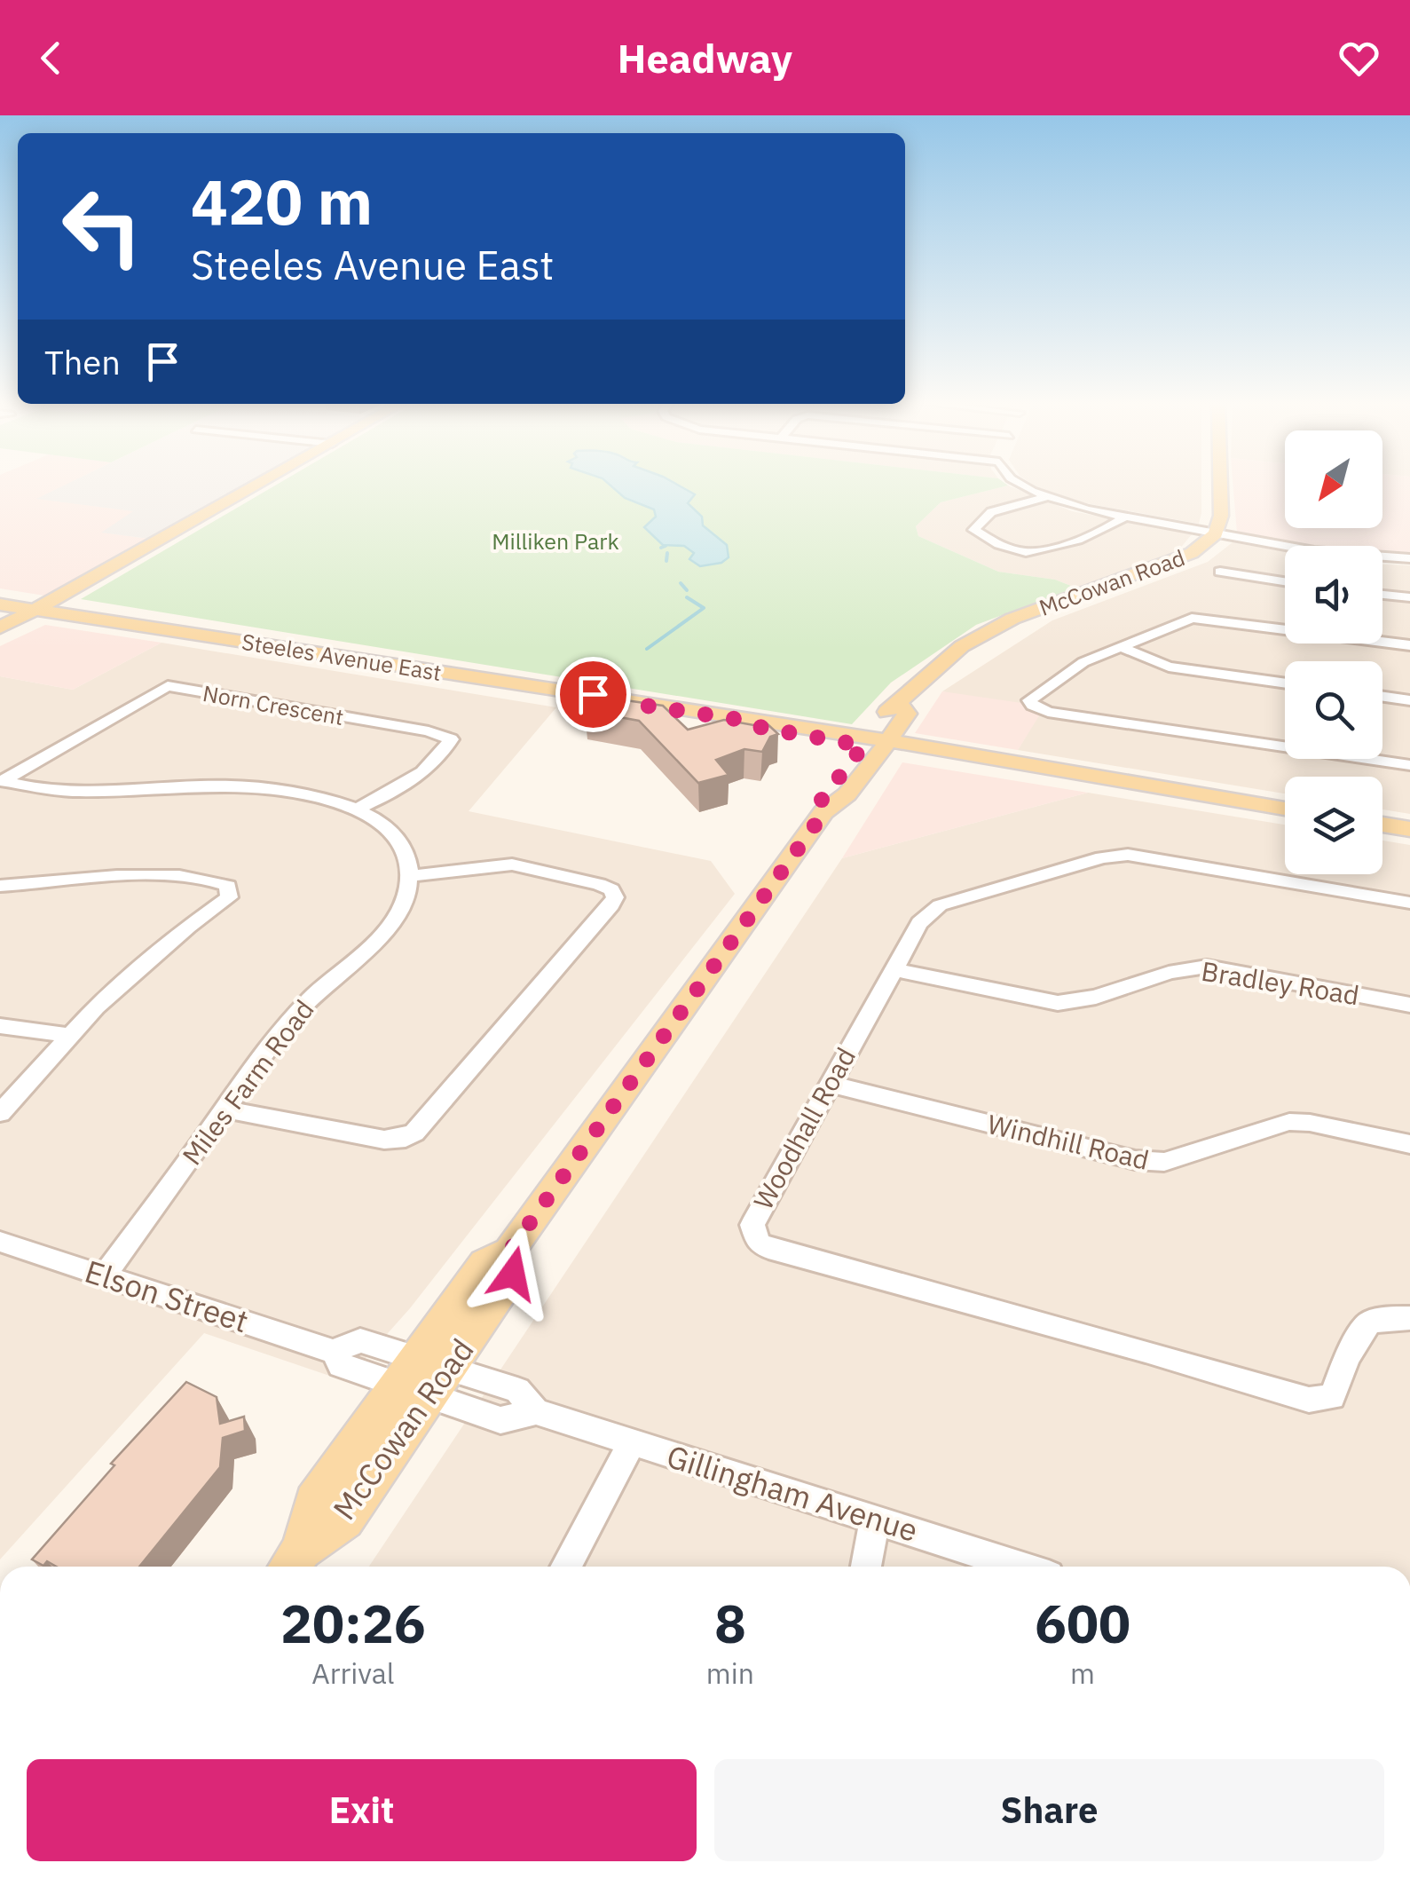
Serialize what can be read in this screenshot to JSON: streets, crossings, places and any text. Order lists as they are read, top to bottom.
{
  "streets": {
    "main road": ["McCowan Road", "Steeles Avenue East"],
    "street": [
      "Norn Crescent",
      "Bradley Road",
      "Miles Farm Road",
      "Woodhall Road",
      "Windhill Road",
      "Elson Street",
      "Gillingham Avenue"
    ]
  },
  "crossings": [
    ["McCowan Road", "Steeles Avenue East"],
    ["McCowan Road", "Elson Street"],
    ["McCowan Road", "Gillingham Avenue"],
    ["Bradley Road", "Woodhall Road"],
    ["Miles Farm Road", "Elson Street"],
    ["Woodhall Road", "Windhill Road"],
    ["Elson Street", "Gillingham Avenue"]
  ],
  "parks": ["Milliken Park"],
  "north": "bottom left",
  "page": {
    "header": "Headway",
    "turn": ["420 m", "Steeles Avenue East"],
    "then": "Then",
    "eta": [
      "20:26",
      "Arrival",
      "8",
      "min",
      "600",
      "m"
    ],
    "buttons": ["Exit", "Share"]
  }
}
